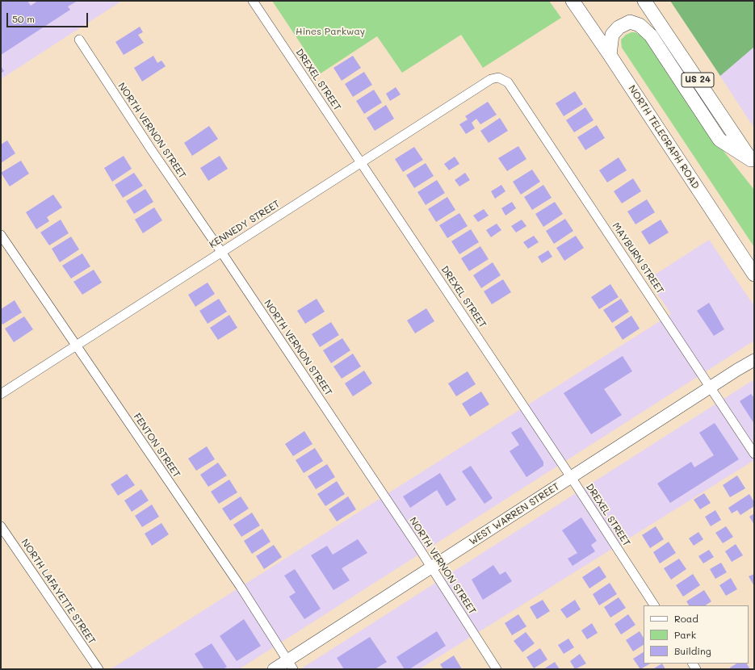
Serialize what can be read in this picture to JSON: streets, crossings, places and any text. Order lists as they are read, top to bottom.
{
  "streets": {
    "main road": ["US 24", "NORTH TELEGRAPH ROAD", "WEST WARREN STREET"],
    "street": [
      "DREXEL STREET",
      "NORTH VERNON STREET",
      "KENNEDY STREET",
      "MAYBURN STREET",
      "FENTON STREET",
      "NORTH LAFAYETTE STREET"
    ]
  },
  "crossings": [
    ["DREXEL STREET", "KENNEDY STREET"],
    ["DREXEL STREET", "WEST WARREN STREET"],
    ["NORTH VERNON STREET", "KENNEDY STREET"],
    ["NORTH VERNON STREET", "WEST WARREN STREET"],
    ["KENNEDY STREET", "MAYBURN STREET"],
    ["KENNEDY STREET", "FENTON STREET"],
    ["MAYBURN STREET", "WEST WARREN STREET"],
    ["FENTON STREET", "WEST WARREN STREET"]
  ],
  "parks": ["Hines Parkway"],
  "legend": ["Road", "Park", "Building"],
  "scale_bar": "50 m"
}
